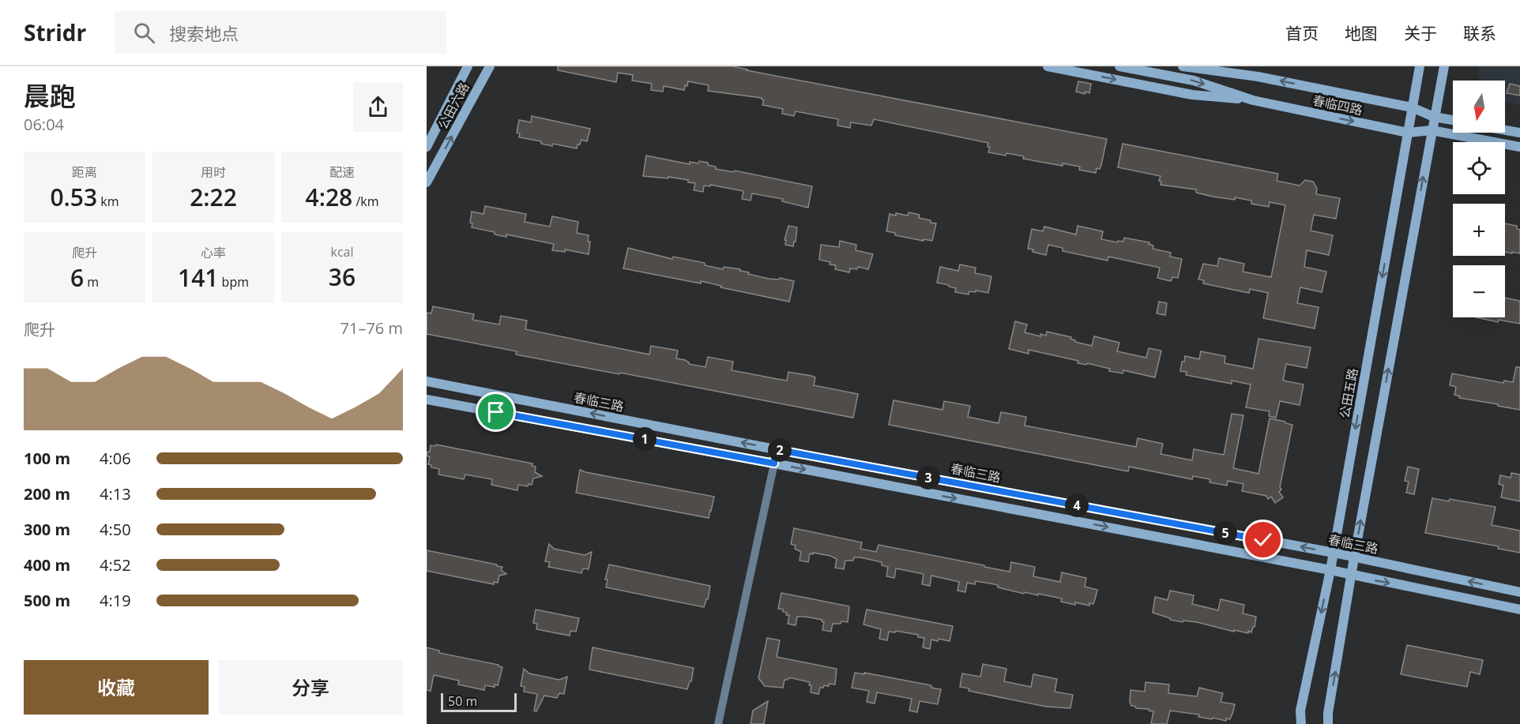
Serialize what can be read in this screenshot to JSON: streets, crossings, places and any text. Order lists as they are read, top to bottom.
{
  "streets": {
    "street": [
      "春临四路",
      "公田六路",
      "公田五路",
      "春临三路"
    ]
  },
  "crossings": [
    ["春临四路", "公田五路"],
    ["公田五路", "春临三路"]
  ],
  "scale_bar": "50 m",
  "north": "bottom",
  "page": {
    "header": "Stridr",
    "search": "搜索地点",
    "nav": [
      "首页",
      "地图",
      "关于",
      "联系"
    ],
    "heading": ["晨跑", "06:04"],
    "map_buttons": ["+", "−"],
    "stats": [
      ["距离", "0.53 km"],
      ["用时", "2:22"],
      ["配速", "4:28 /km"],
      ["爬升", "6 m"],
      ["心率", "141 bpm"],
      ["kcal", "36"]
    ],
    "chart": ["爬升", "71–76 m"],
    "pins": [
      "1",
      "2",
      "3",
      "4",
      "5"
    ],
    "list": [
      {
        "name": "100 m",
        "note": "4:06"
      },
      {
        "name": "200 m",
        "note": "4:13"
      },
      {
        "name": "300 m",
        "note": "4:50"
      },
      {
        "name": "400 m",
        "note": "4:52"
      },
      {
        "name": "500 m",
        "note": "4:19"
      }
    ],
    "buttons": ["收藏", "分享"],
    "scale": "50 m"
  }
}
